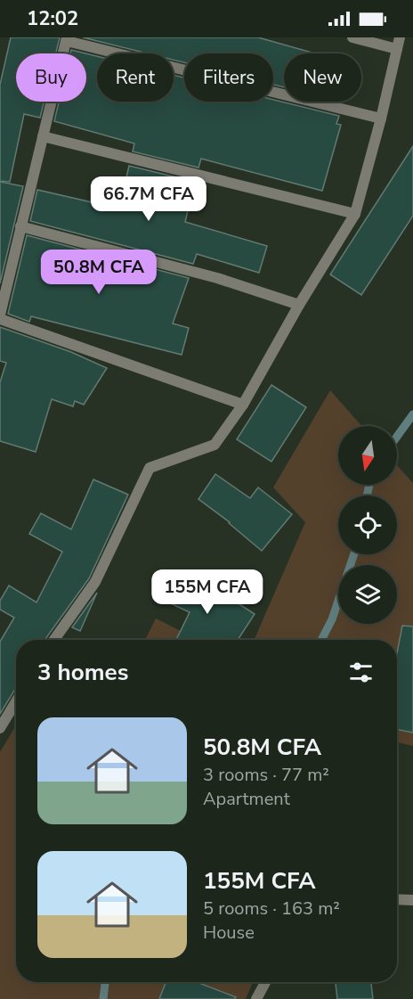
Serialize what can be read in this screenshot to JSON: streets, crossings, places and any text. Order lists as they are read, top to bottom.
{
  "north": "bottom",
  "page": {
    "status": "12:02",
    "chip": [
      "Buy",
      "Rent",
      "Filters",
      "New"
    ],
    "price": ["66.7M CFA", "50.8M CFA", "155M CFA"],
    "heading": "3 homes",
    "list": [
      {
        "name": "50.8M CFA",
        "note": "3 rooms · 77 m² · Apartment"
      },
      {
        "name": "155M CFA",
        "note": "5 rooms · 163 m² · House"
      }
    ]
  }
}
